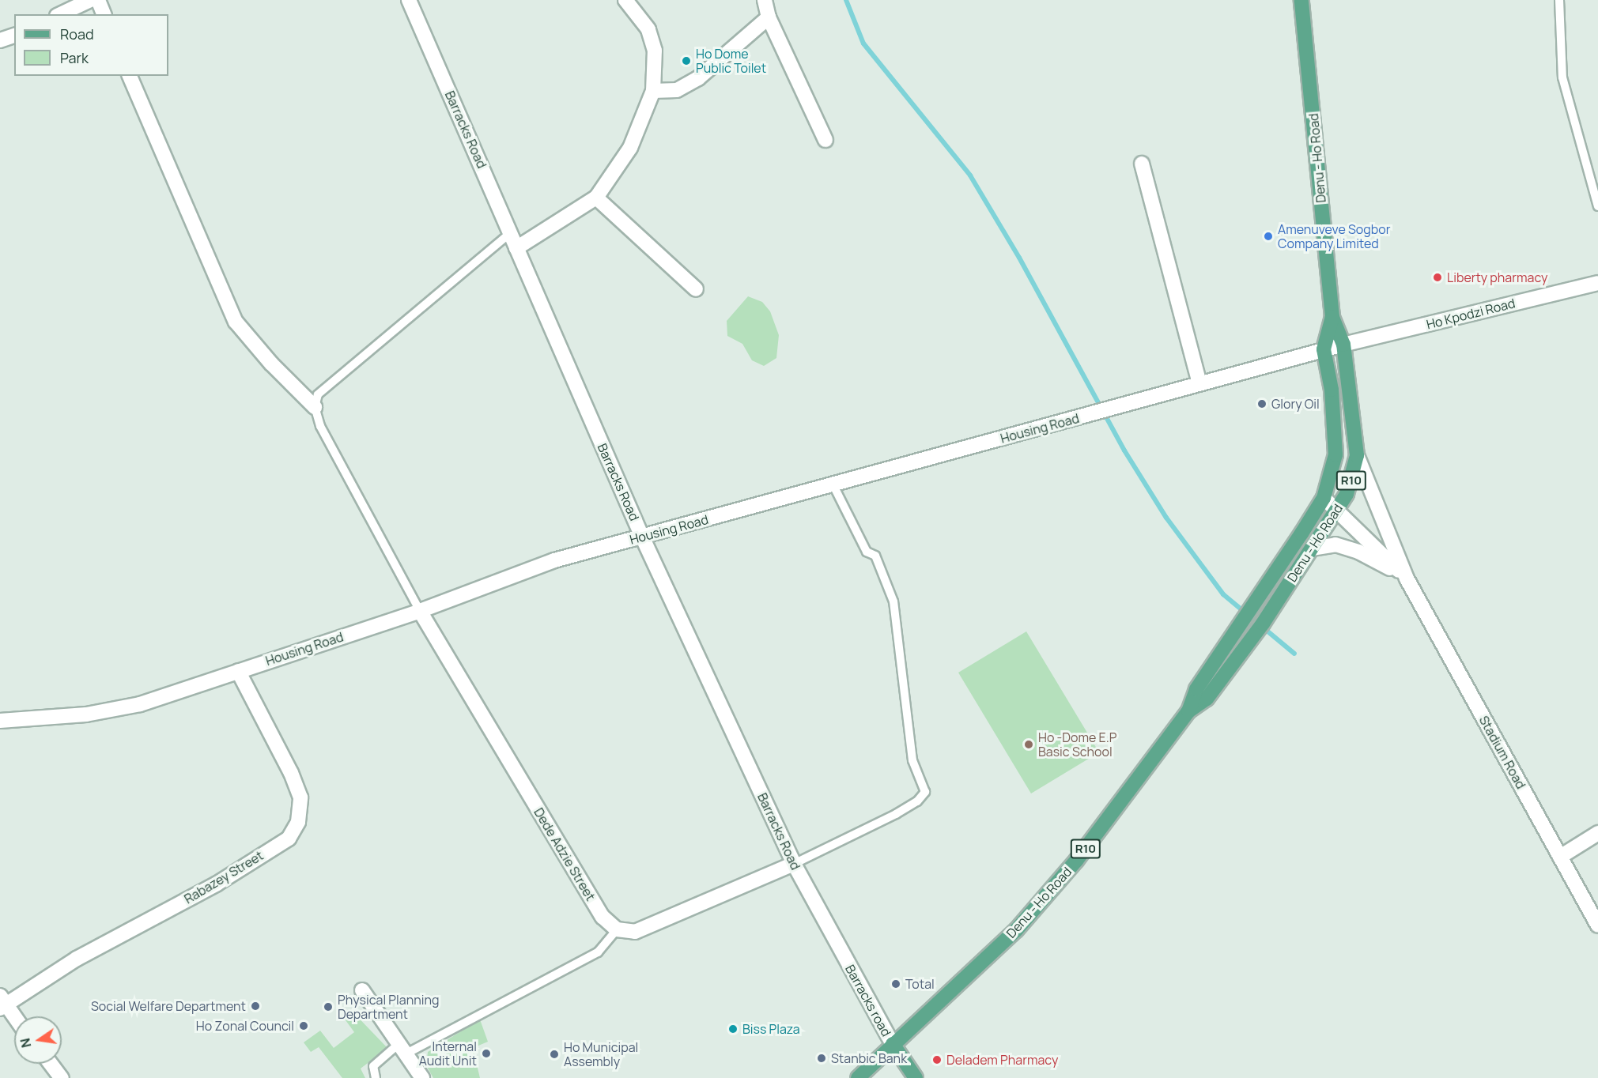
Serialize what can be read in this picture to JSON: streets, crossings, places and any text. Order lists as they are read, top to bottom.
{
  "streets": {
    "main road": ["Denu - Ho Road", "R10"],
    "street": [
      "Barracks Road",
      "Ho Kpodzi Road",
      "Housing Road",
      "Stadium Road",
      "Dede Adzie Street",
      "Rabazey Street",
      "Barracks road"
    ]
  },
  "crossings": [
    ["Barracks Road", "Housing Road"],
    ["Barracks Road", "Barracks road"],
    ["Denu - Ho Road", "Ho Kpodzi Road"],
    ["Denu - Ho Road", "Housing Road"],
    ["Denu - Ho Road", "Stadium Road"],
    ["Denu - Ho Road", "Barracks road"],
    ["Ho Kpodzi Road", "Housing Road"],
    ["Housing Road", "Dede Adzie Street"],
    ["Housing Road", "Rabazey Street"]
  ],
  "places": [
    "Ho Dome Public Toilet",
    "Amenuveve Sogbor Company Limited",
    "Liberty pharmacy",
    "Glory Oil",
    "Ho -Dome E.P Basic School",
    "Total",
    "Social Welfare Department",
    "Physical Planning Department",
    "Ho Zonal Council",
    "Biss Plaza",
    "Internal Audit Unit",
    "Ho Municipal Assembly",
    "Stanbic Bank",
    "Deladem Pharmacy"
  ],
  "legend": ["Road", "Park"],
  "north": "left"
}
